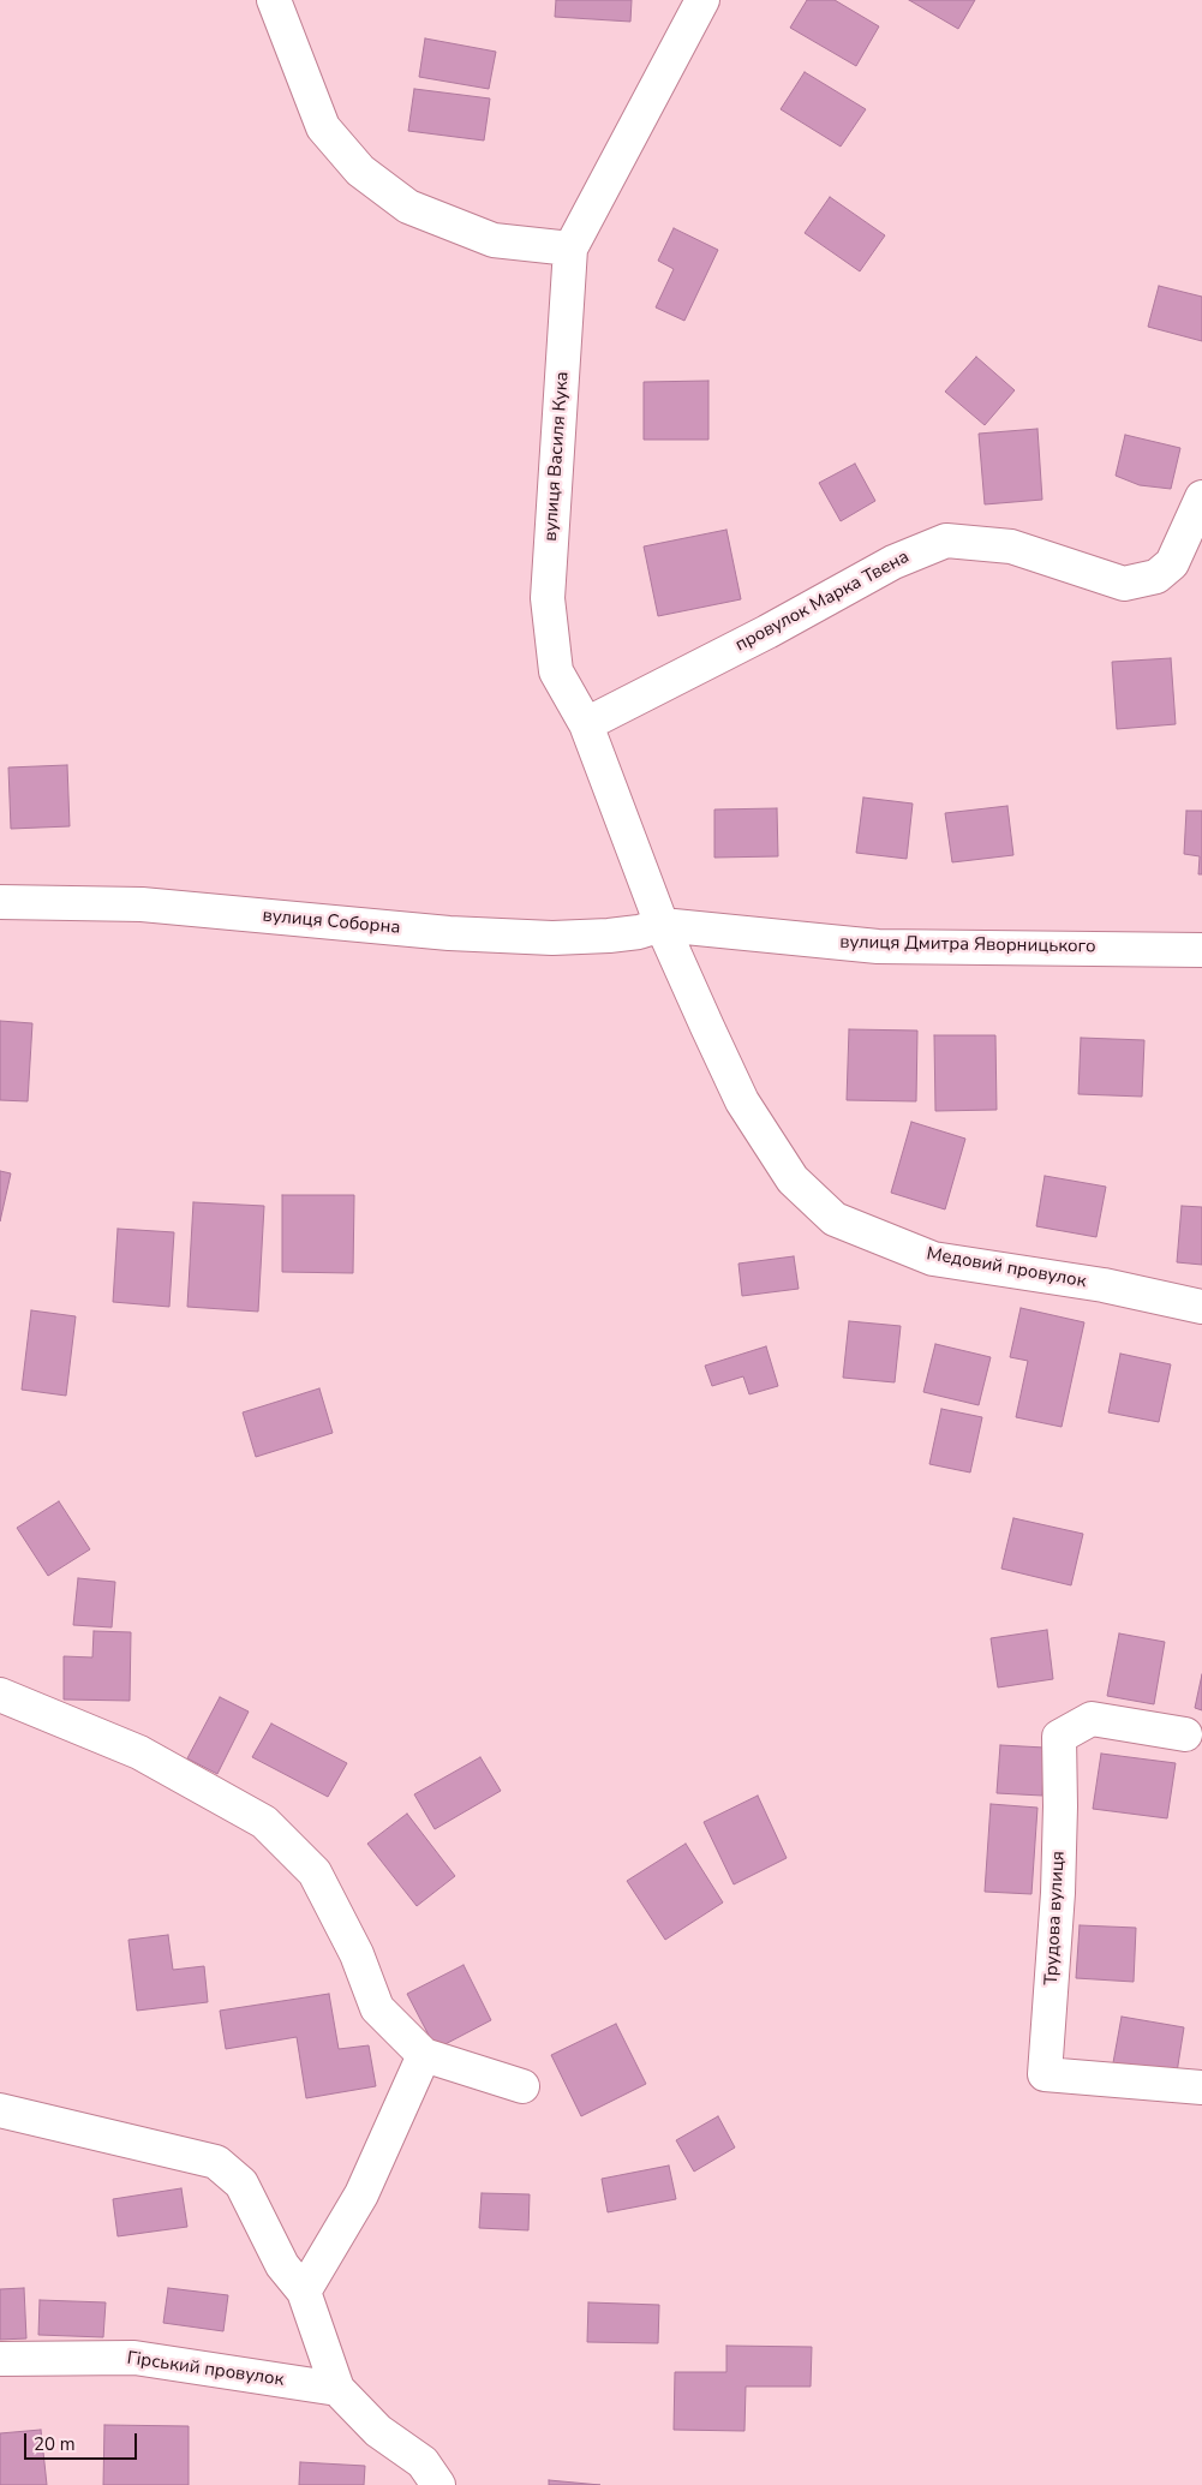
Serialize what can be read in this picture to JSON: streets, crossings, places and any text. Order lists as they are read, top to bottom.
{
  "streets": {
    "street": [
      "вулиця Василя Кука",
      "провулок Марка Твена",
      "вулиця Соборна",
      "вулиця Дмитра Яворницького",
      "Медовий провулок",
      "Трудова вулиця",
      "Гірський провулок"
    ]
  },
  "crossings": [
    ["вулиця Василя Кука", "провулок Марка Твена"],
    ["вулиця Василя Кука", "вулиця Соборна"],
    ["вулиця Василя Кука", "вулиця Дмитра Яворницького"],
    ["вулиця Василя Кука", "Медовий провулок"],
    ["вулиця Соборна", "вулиця Дмитра Яворницького"],
    ["вулиця Соборна", "Медовий провулок"],
    ["вулиця Дмитра Яворницького", "Медовий провулок"]
  ],
  "scale_bar": "20 m"
}
